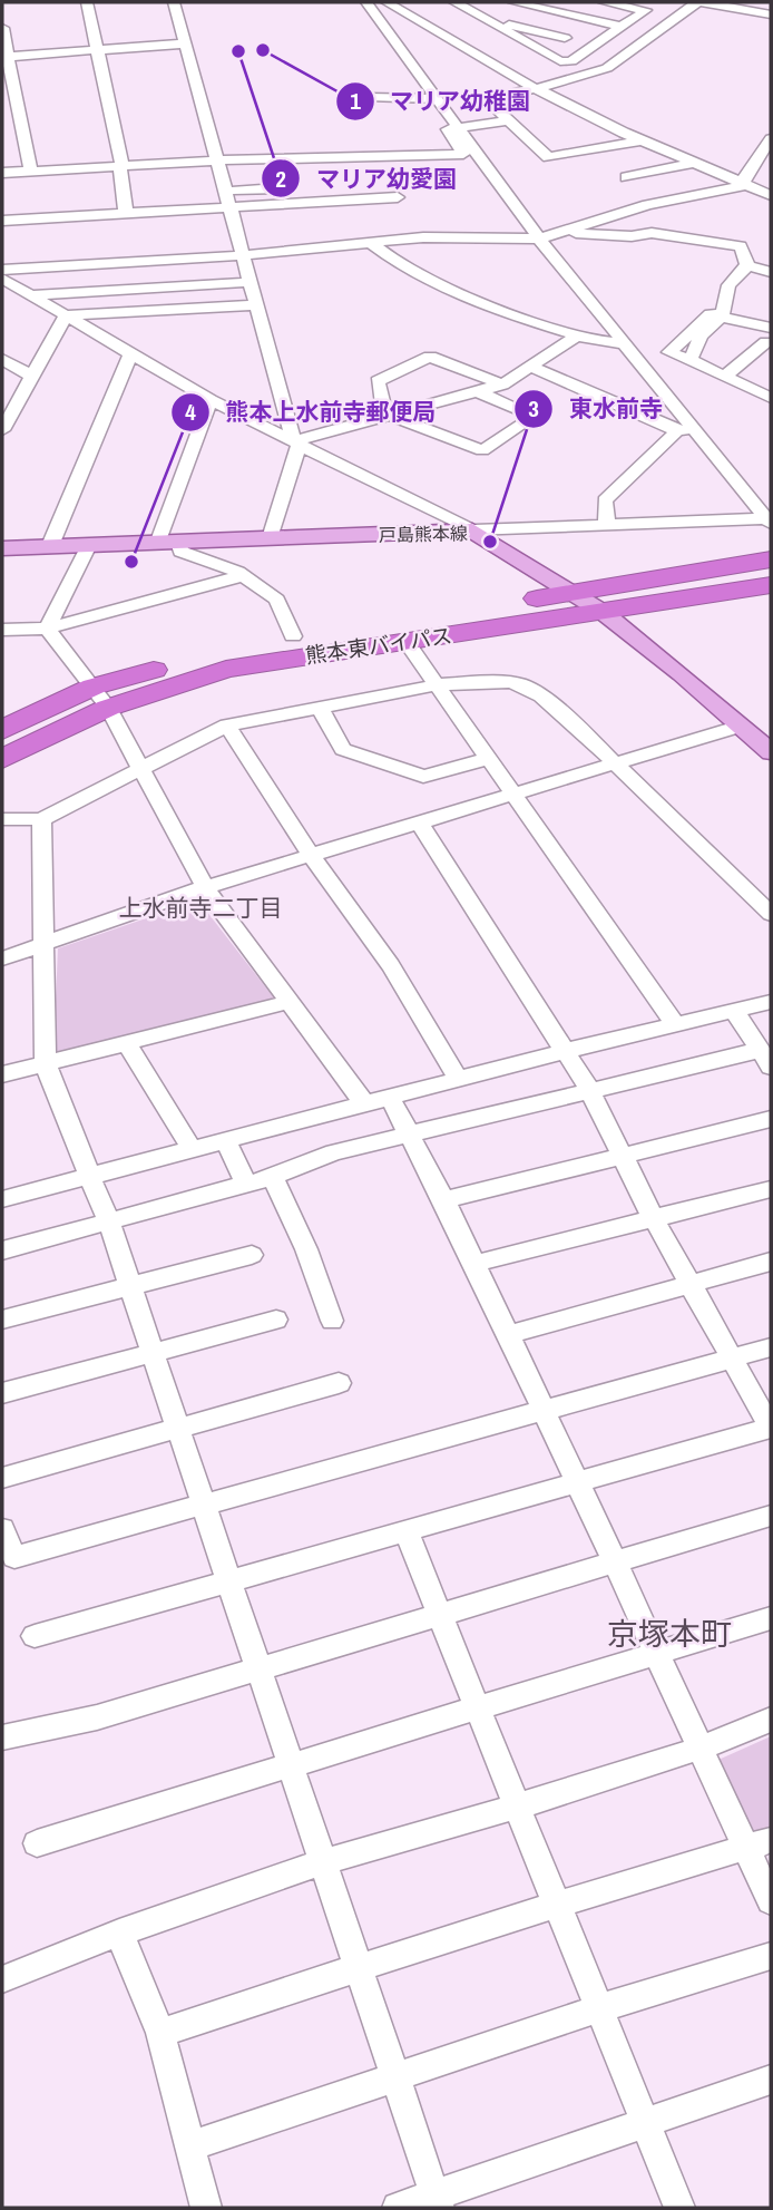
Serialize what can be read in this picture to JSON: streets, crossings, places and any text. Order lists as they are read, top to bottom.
{
  "streets": {
    "highway": ["熊本東バイパス"],
    "main road": ["戸島熊本線"]
  },
  "crossings": [
    ["戸島熊本線", "熊本東バイパス"]
  ],
  "districts": ["上水前寺二丁目", "京塚本町"],
  "places": [
    "マリア幼稚園",
    "マリア幼愛園",
    "東水前寺",
    "熊本上水前寺郵便局"
  ]
}
